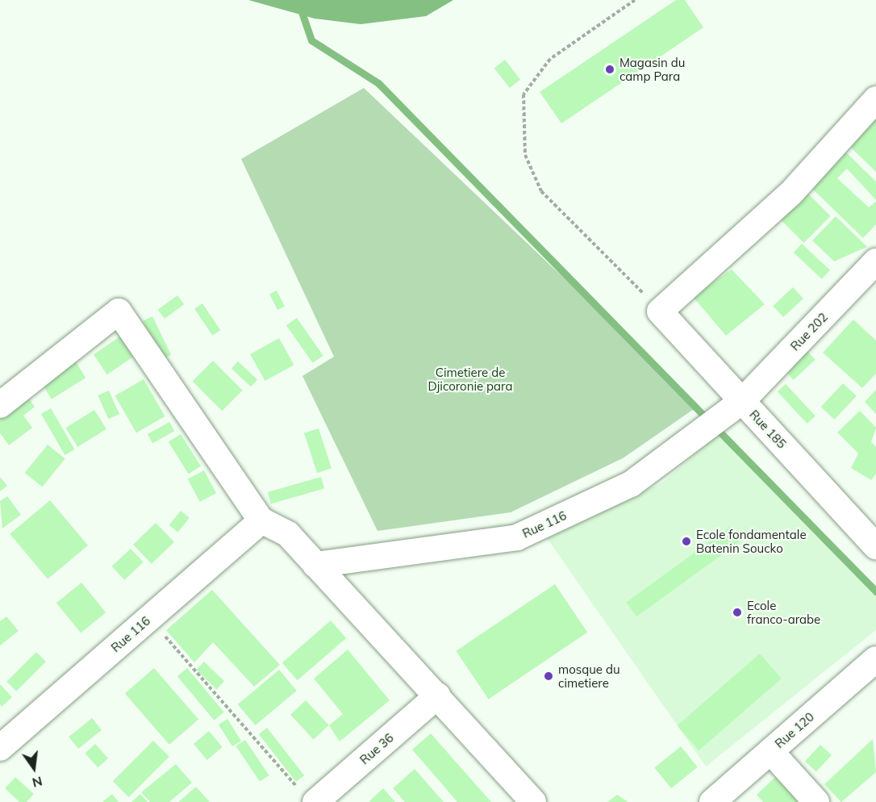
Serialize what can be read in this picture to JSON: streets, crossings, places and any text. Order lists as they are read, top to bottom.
{
  "streets": {
    "street": [
      "Rue 202",
      "Rue 185",
      "Rue 116",
      "Rue 120",
      "Rue 36"
    ]
  },
  "crossings": [
    ["Rue 202", "Rue 185"],
    ["Rue 202", "Rue 116"],
    ["Rue 185", "Rue 116"]
  ],
  "parks": ["Cimetiere de Djicoronie para"],
  "places": [
    "Magasin du camp Para",
    "Ecole fondamentale Batenin Soucko",
    "Ecole franco-arabe",
    "mosque du cimetiere"
  ],
  "north": "bottom"
}
